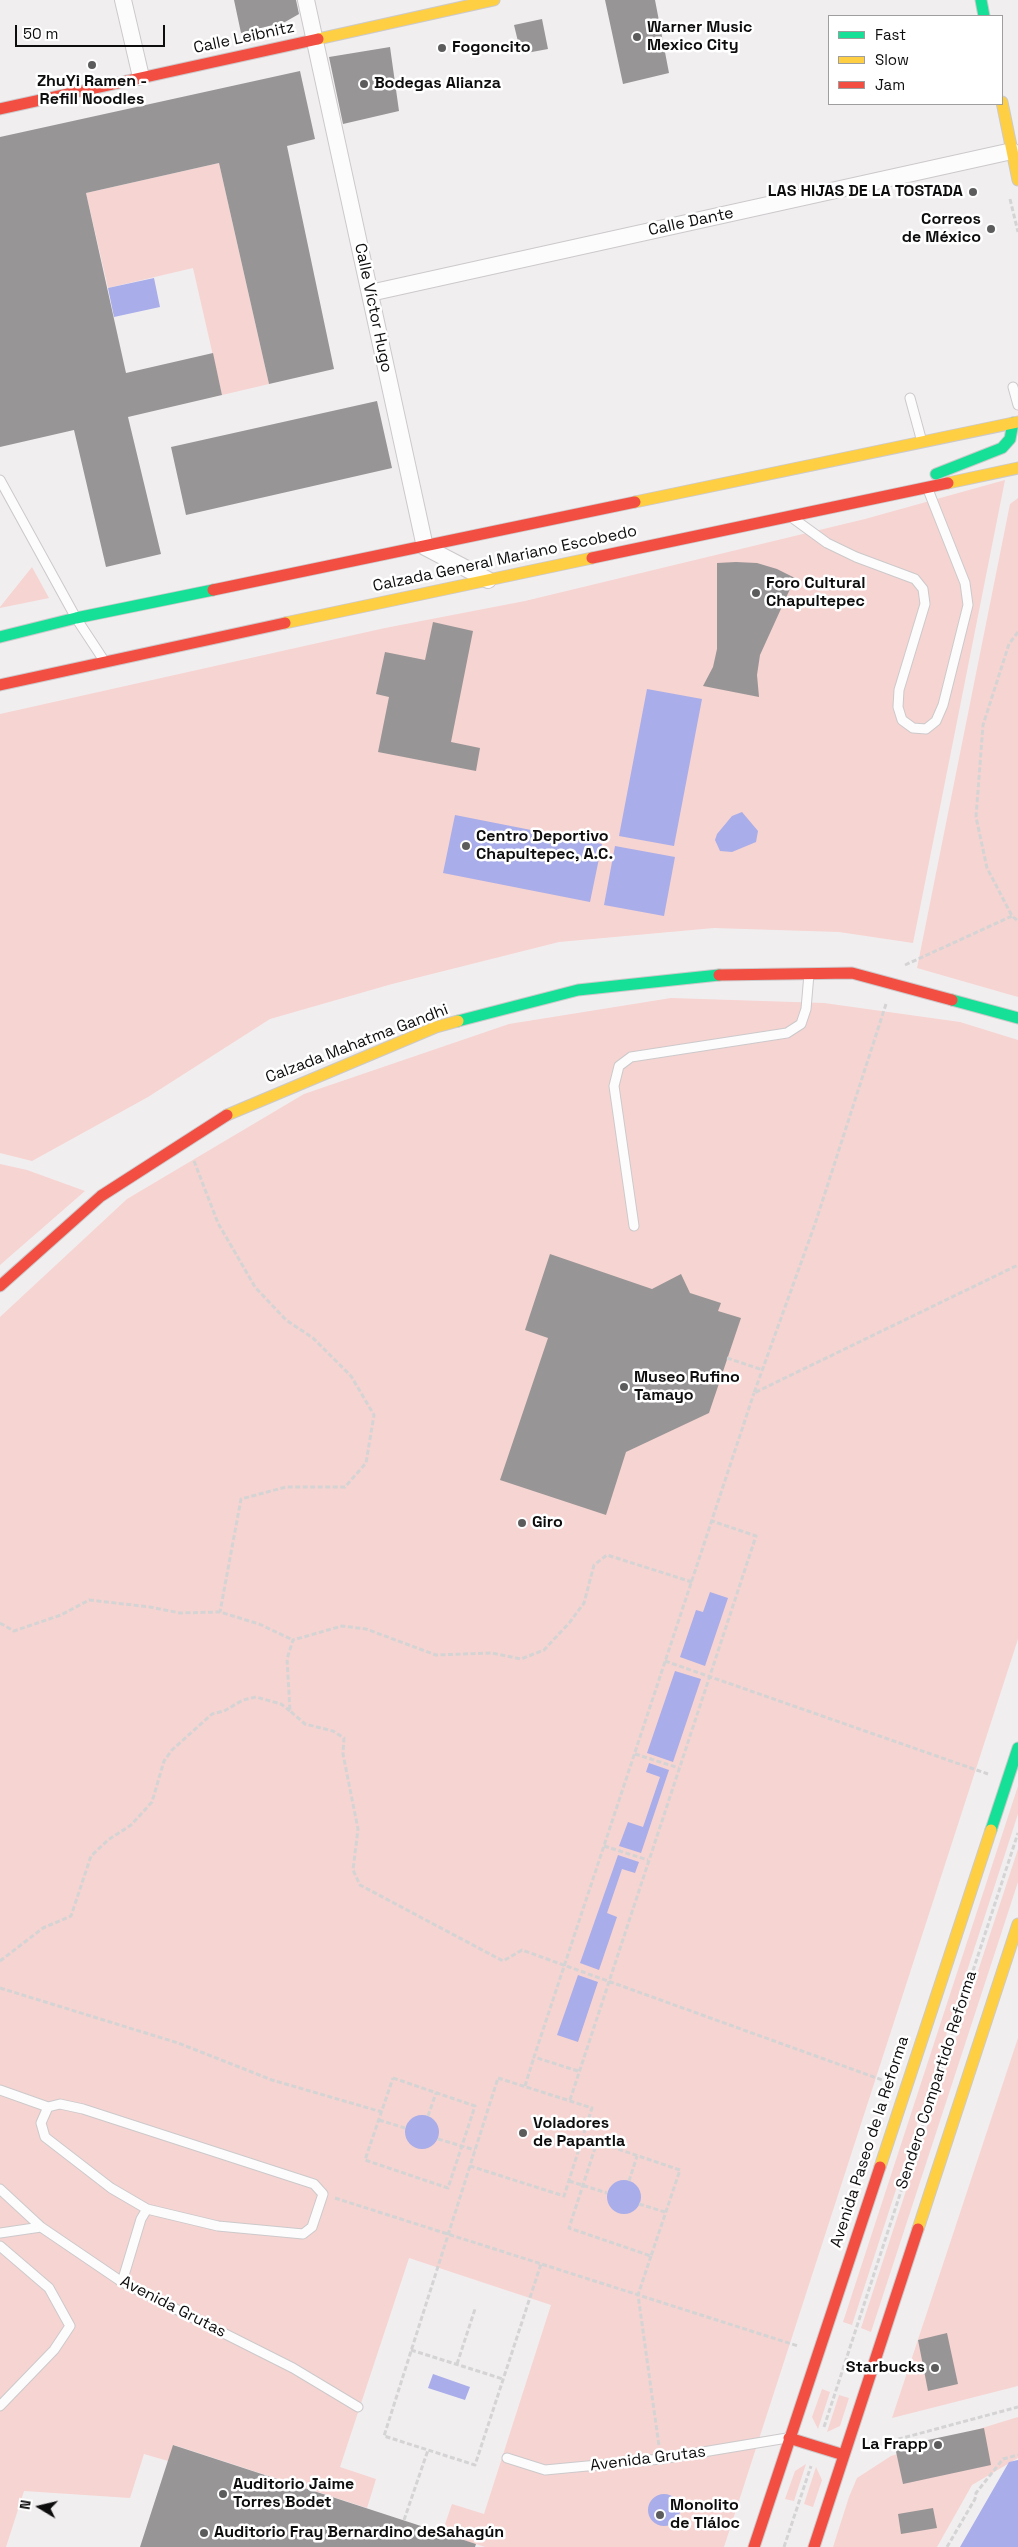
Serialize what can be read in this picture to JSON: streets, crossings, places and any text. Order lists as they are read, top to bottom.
{
  "streets": {
    "main road": [
      "Calle Leibnitz",
      "Calzada General Mariano Escobedo",
      "Calzada Mahatma Gandhi",
      "Avenida Paseo de la Reforma"
    ],
    "street": ["Calle Dante", "Calle Víctor Hugo"],
    "lane": ["Avenida Grutas"],
    "path": ["Sendero Compartido Reforma"]
  },
  "crossings": [
    ["Calle Leibnitz", "Calle Víctor Hugo"],
    ["Calle Dante", "Calle Víctor Hugo"],
    ["Calle Víctor Hugo", "Calzada General Mariano Escobedo"],
    ["Avenida Paseo de la Reforma", "Avenida Grutas"]
  ],
  "places": [
    "Warner Music Mexico City",
    "Fogoncito",
    "ZhuYi Ramen - Refill Noodles",
    "Bodegas Alianza",
    "LAS HIJAS DE LA TOSTADA",
    "Correos de México",
    "Foro Cultural Chapultepec",
    "Centro Deportivo Chapultepec, A.C.",
    "Museo Rufino Tamayo",
    "Giro",
    "Voladores de Papantla",
    "Starbucks",
    "La Frapp",
    "Auditorio Jaime Torres Bodet",
    "Monolito de Tláloc",
    "Auditorio Fray Bernardino deSahagún"
  ],
  "legend": ["Fast", "Slow", "Jam"],
  "scale_bar": "50 m",
  "north": "left"
}
